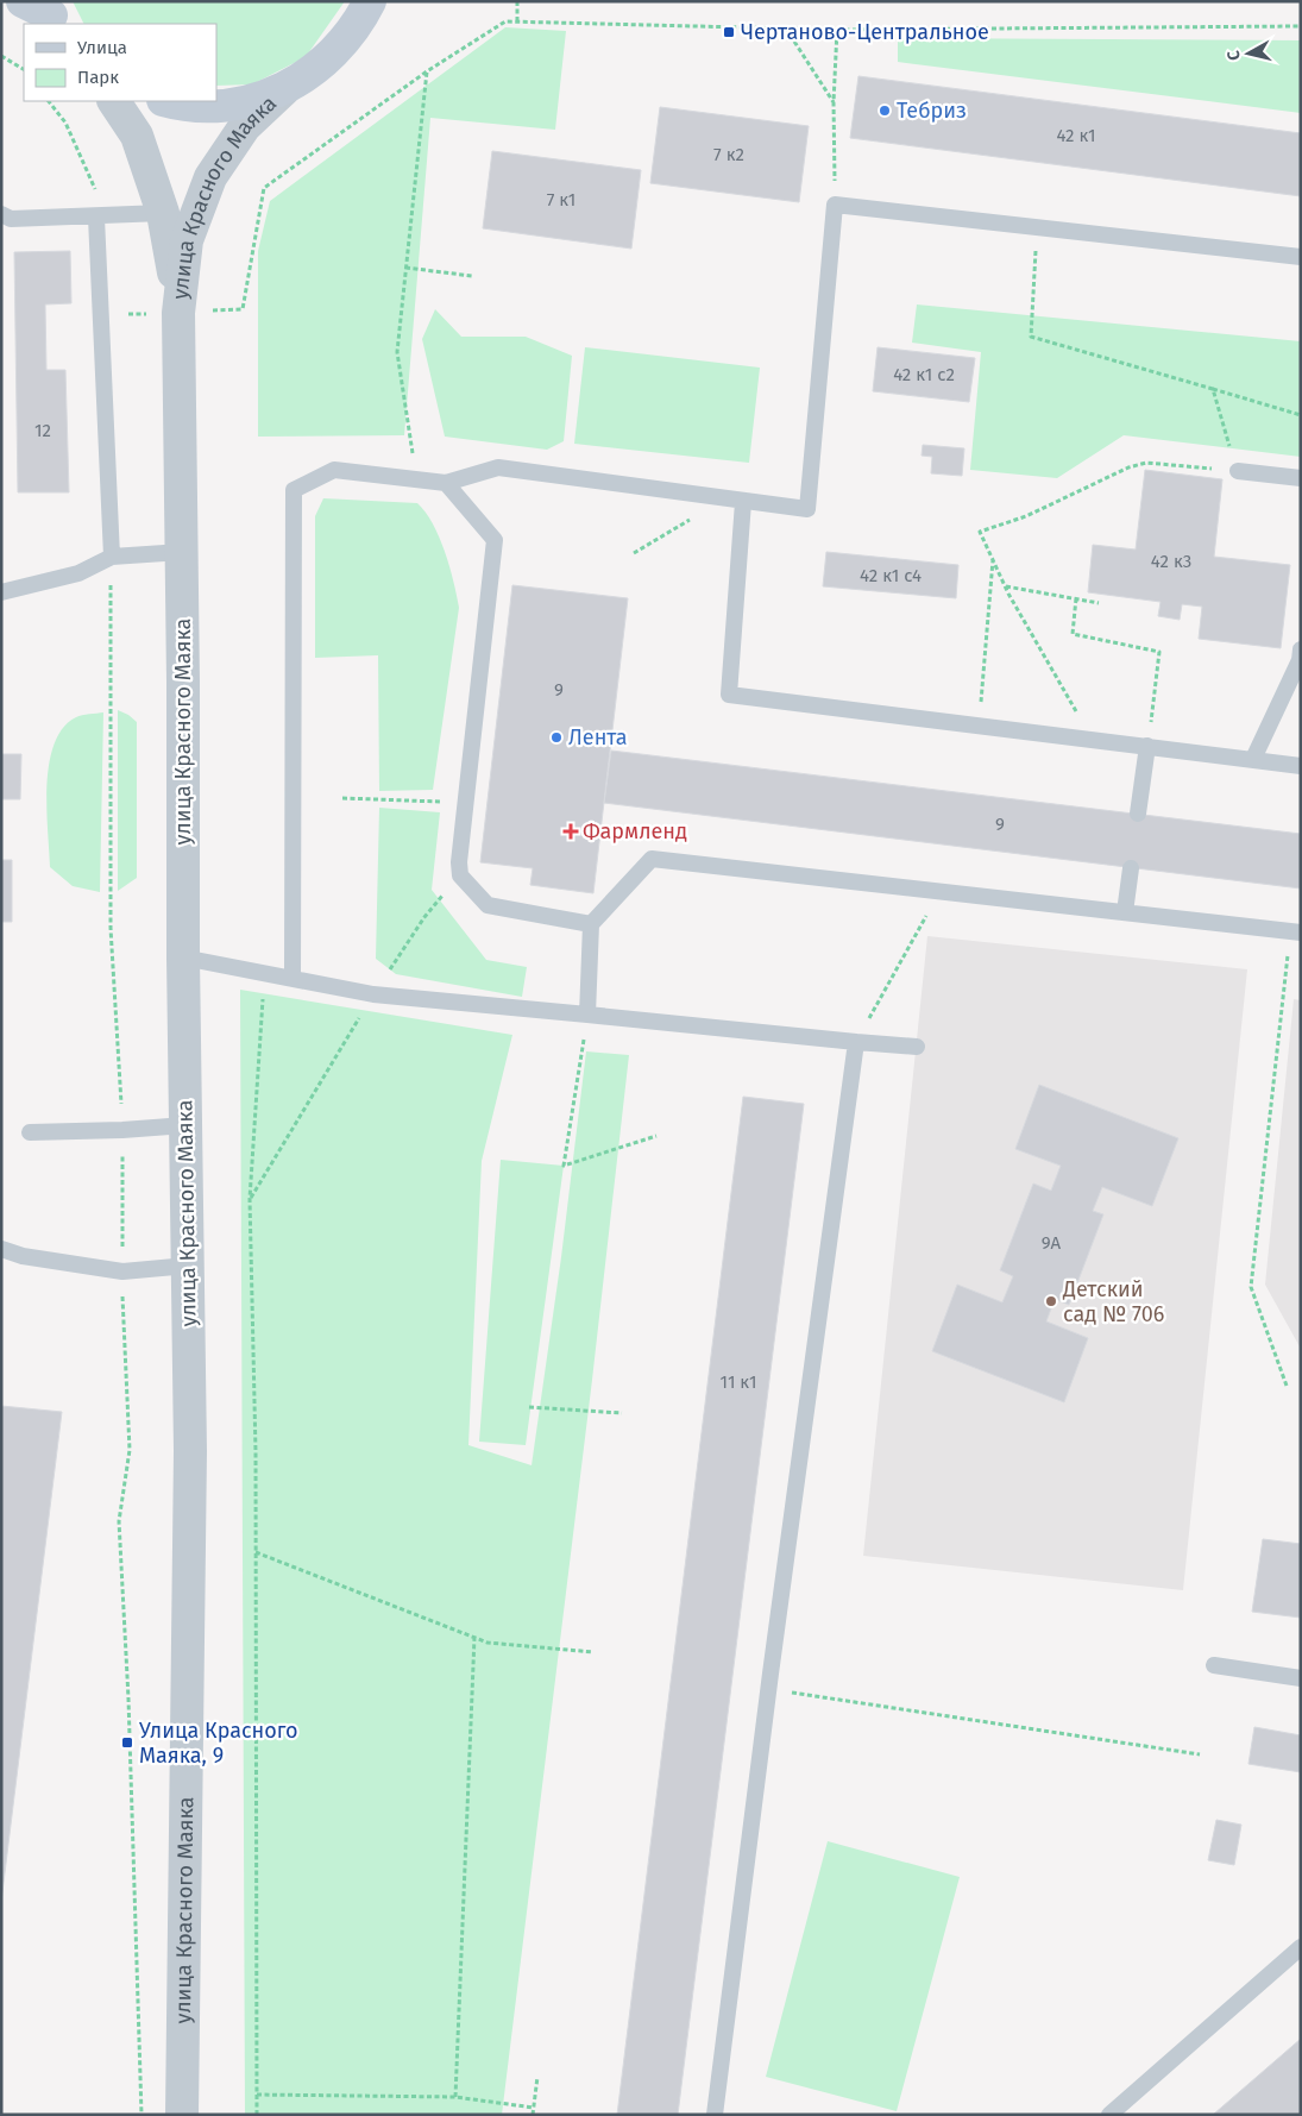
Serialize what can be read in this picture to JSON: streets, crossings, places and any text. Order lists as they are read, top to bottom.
{
  "streets": {
    "street": ["улица Красного Маяка"]
  },
  "places": {
    "transit": ["Чертаново-Центральное", "Улица Красного Маяка, 9"],
    "other": ["Тебриз", "Лента", "Детский сад № 706"],
    "health": ["Фармленд"]
  },
  "house_numbers": [
    "42 к1",
    "7 к2",
    "7 к1",
    "42 к1 с2",
    "12",
    "42 к3",
    "42 к1 с4",
    "9",
    "9",
    "9А",
    "11 к1"
  ],
  "legend": ["Улица", "Парк"],
  "north": "left"
}
